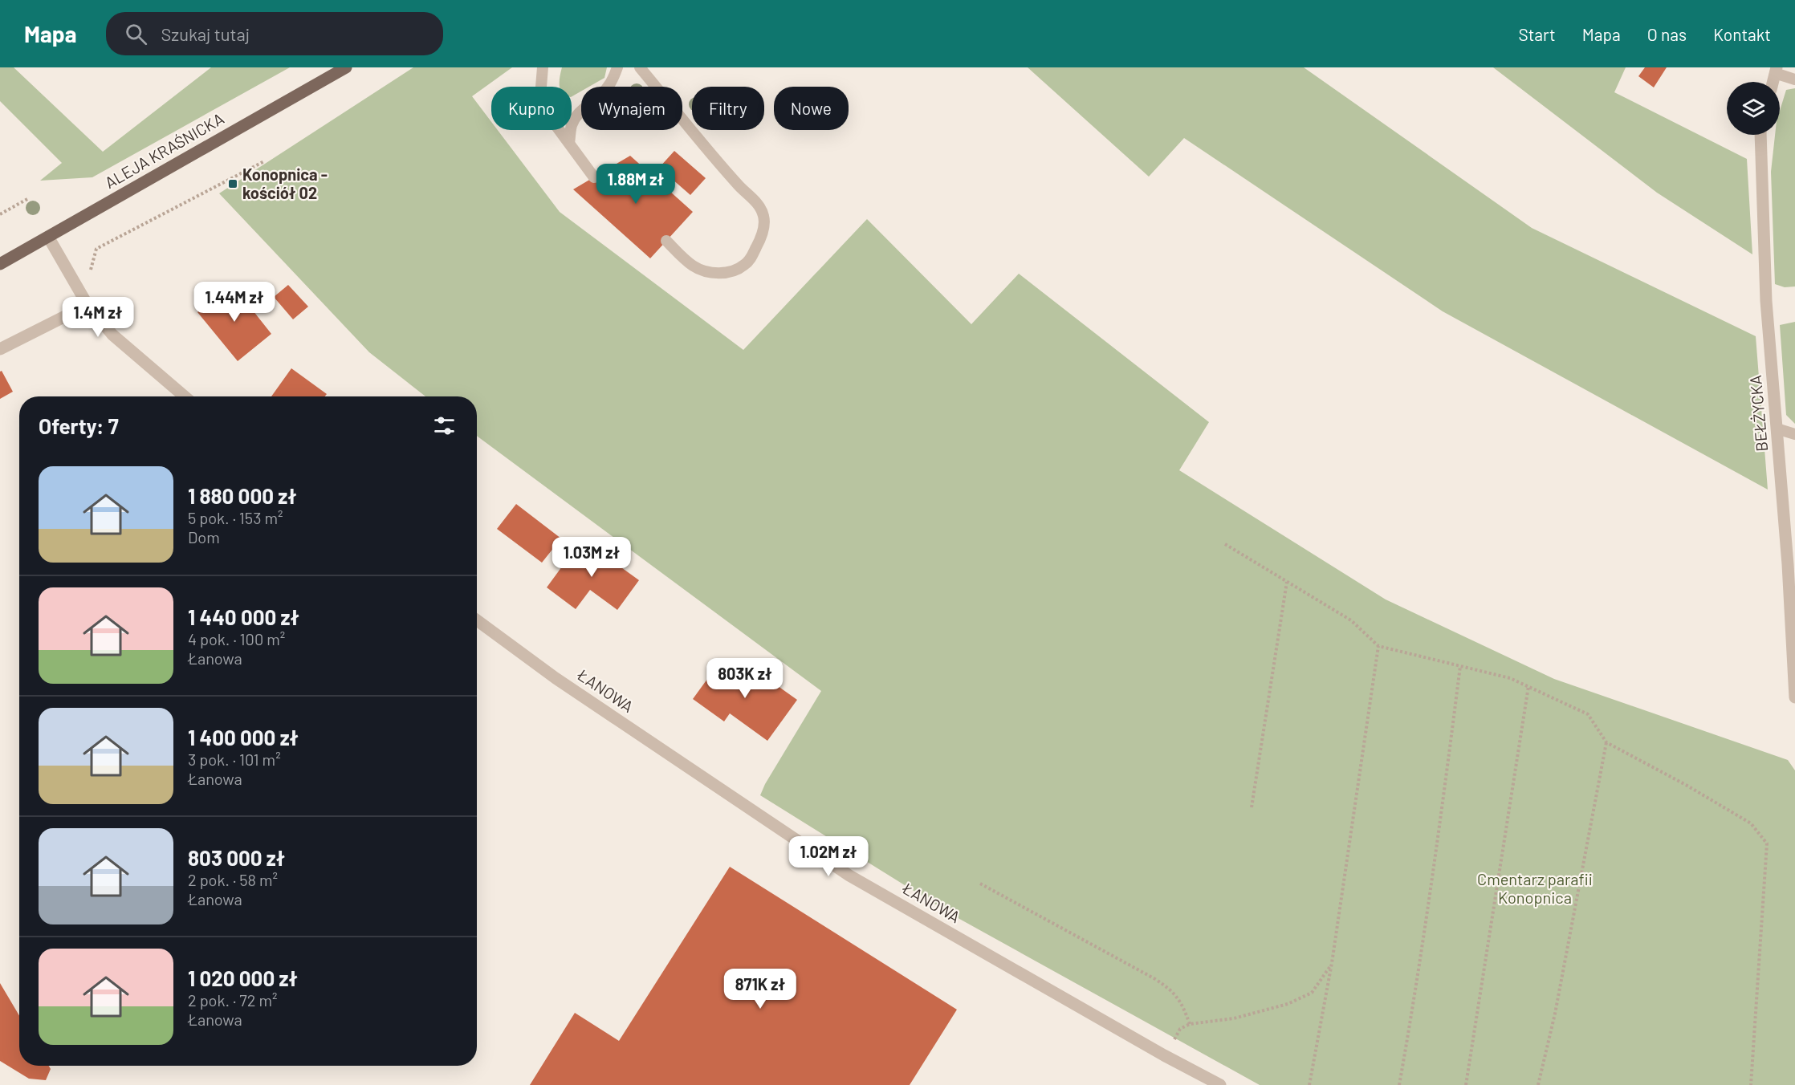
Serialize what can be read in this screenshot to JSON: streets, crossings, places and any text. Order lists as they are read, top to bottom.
{
  "streets": {
    "main road": ["ALEJA KRAŚNICKA"],
    "street": ["BEŁŻYCKA", "ŁANOWA"]
  },
  "parks": ["Cmentarz parafii Konopnica"],
  "places": {
    "transit": ["Konopnica - kościół 02"]
  },
  "page": {
    "header": "Mapa",
    "search": "Szukaj tutaj",
    "nav": [
      "Start",
      "Mapa",
      "O nas",
      "Kontakt"
    ],
    "chip": [
      "Kupno",
      "Wynajem",
      "Filtry",
      "Nowe"
    ],
    "price": [
      "1.88M zł",
      "1.44M zł",
      "1.4M zł",
      "1.03M zł",
      "803K zł",
      "1.02M zł",
      "871K zł"
    ],
    "heading": "Oferty: 7",
    "list": [
      {
        "name": "1 880 000 zł",
        "note": "5 pok. · 153 m² · Dom"
      },
      {
        "name": "1 440 000 zł",
        "note": "4 pok. · 100 m² · Łanowa"
      },
      {
        "name": "1 400 000 zł",
        "note": "3 pok. · 101 m² · Łanowa"
      },
      {
        "name": "803 000 zł",
        "note": "2 pok. · 58 m² · Łanowa"
      },
      {
        "name": "1 020 000 zł",
        "note": "2 pok. · 72 m² · Łanowa"
      }
    ]
  }
}
